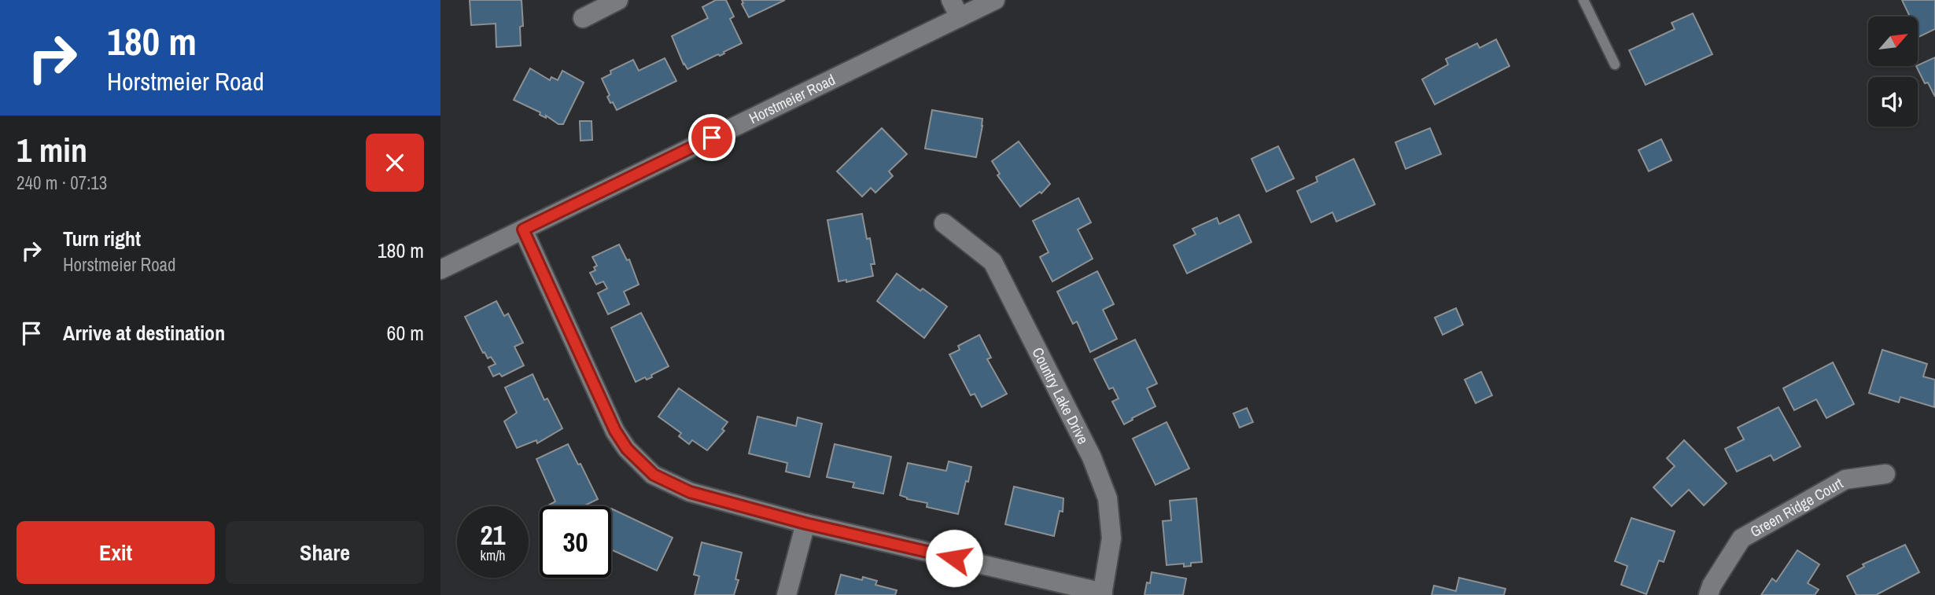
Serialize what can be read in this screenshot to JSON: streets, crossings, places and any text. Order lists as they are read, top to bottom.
{
  "streets": {
    "street": ["Horstmeier Road", "Country Lake Drive", "Green Ridge Court"]
  },
  "north": "top right",
  "page": {
    "turn": ["180 m", "Horstmeier Road"],
    "heading": ["1 min", "240 m · 07:13"],
    "list": [
      {
        "name": "Turn right",
        "note": "Horstmeier Road",
        "value": "180 m"
      },
      {
        "name": "Arrive at destination",
        "value": "60 m"
      }
    ],
    "speed": "21 km/h",
    "limit": "30",
    "buttons": ["Exit", "Share"]
  }
}
